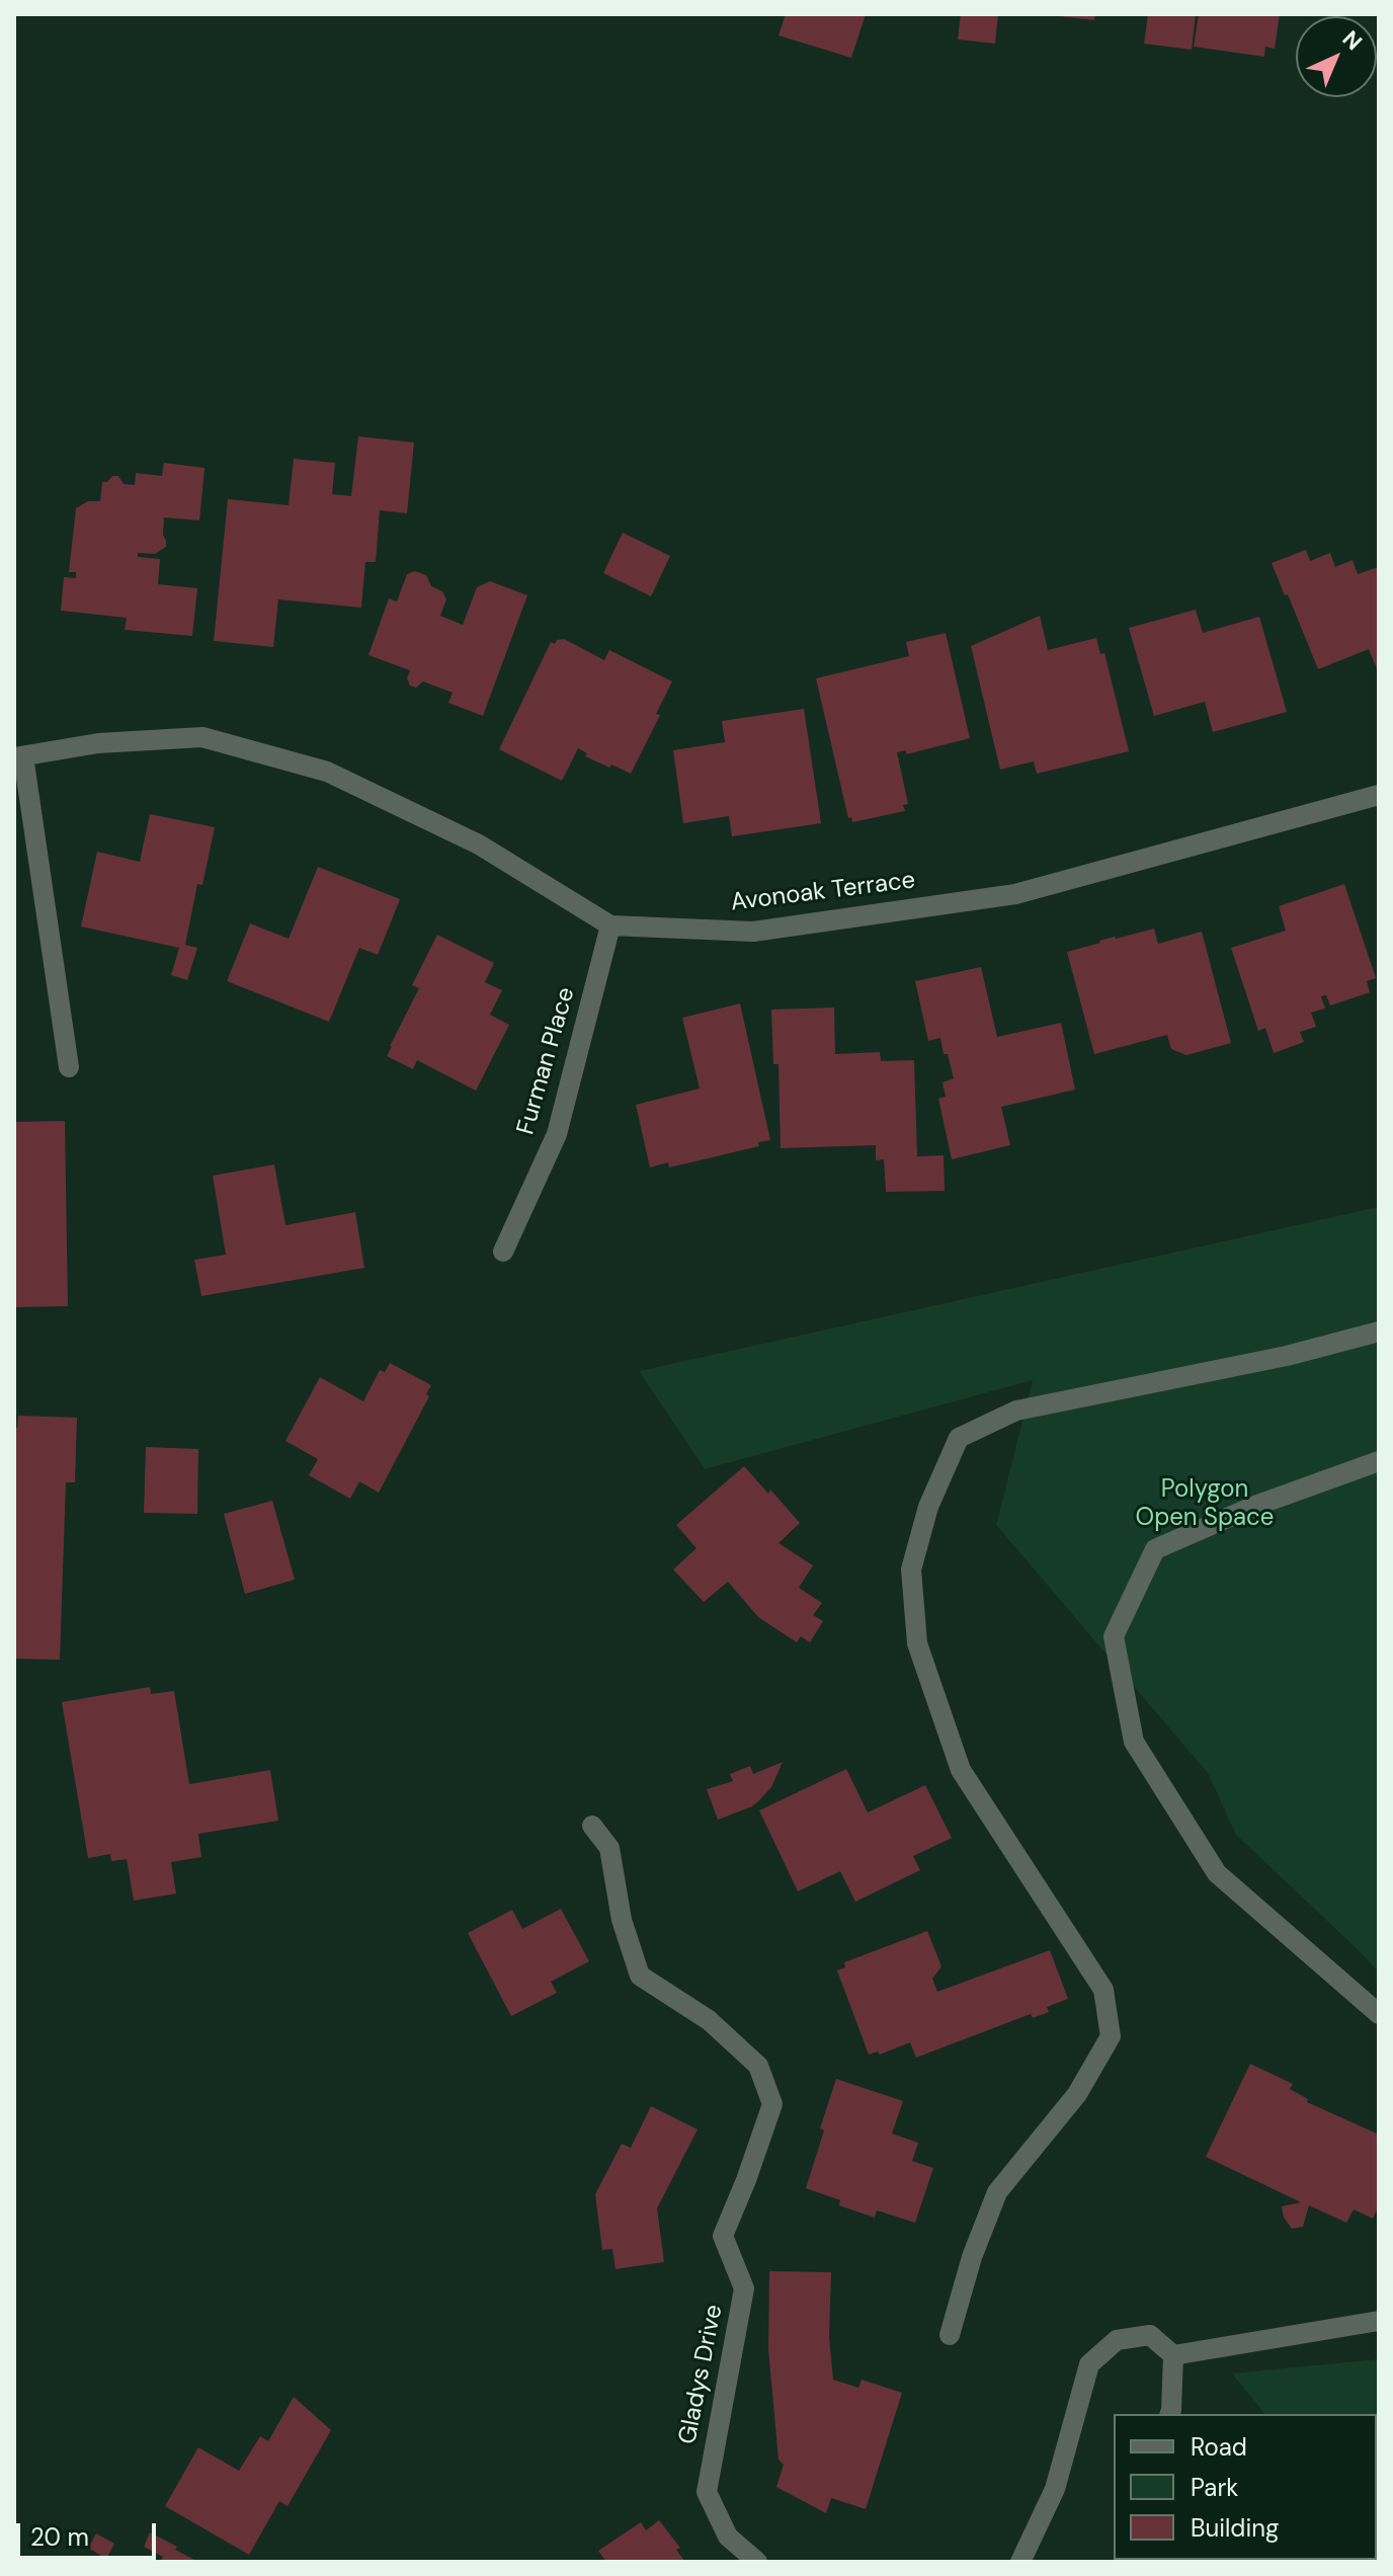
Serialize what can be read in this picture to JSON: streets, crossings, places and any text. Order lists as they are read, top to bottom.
{
  "streets": {
    "street": ["Avonoak Terrace", "Furman Place", "Gladys Drive"]
  },
  "crossings": [
    ["Avonoak Terrace", "Furman Place"]
  ],
  "parks": ["Polygon Open Space"],
  "legend": ["Road", "Park", "Building"],
  "scale_bar": "20 m",
  "north": "top right"
}
